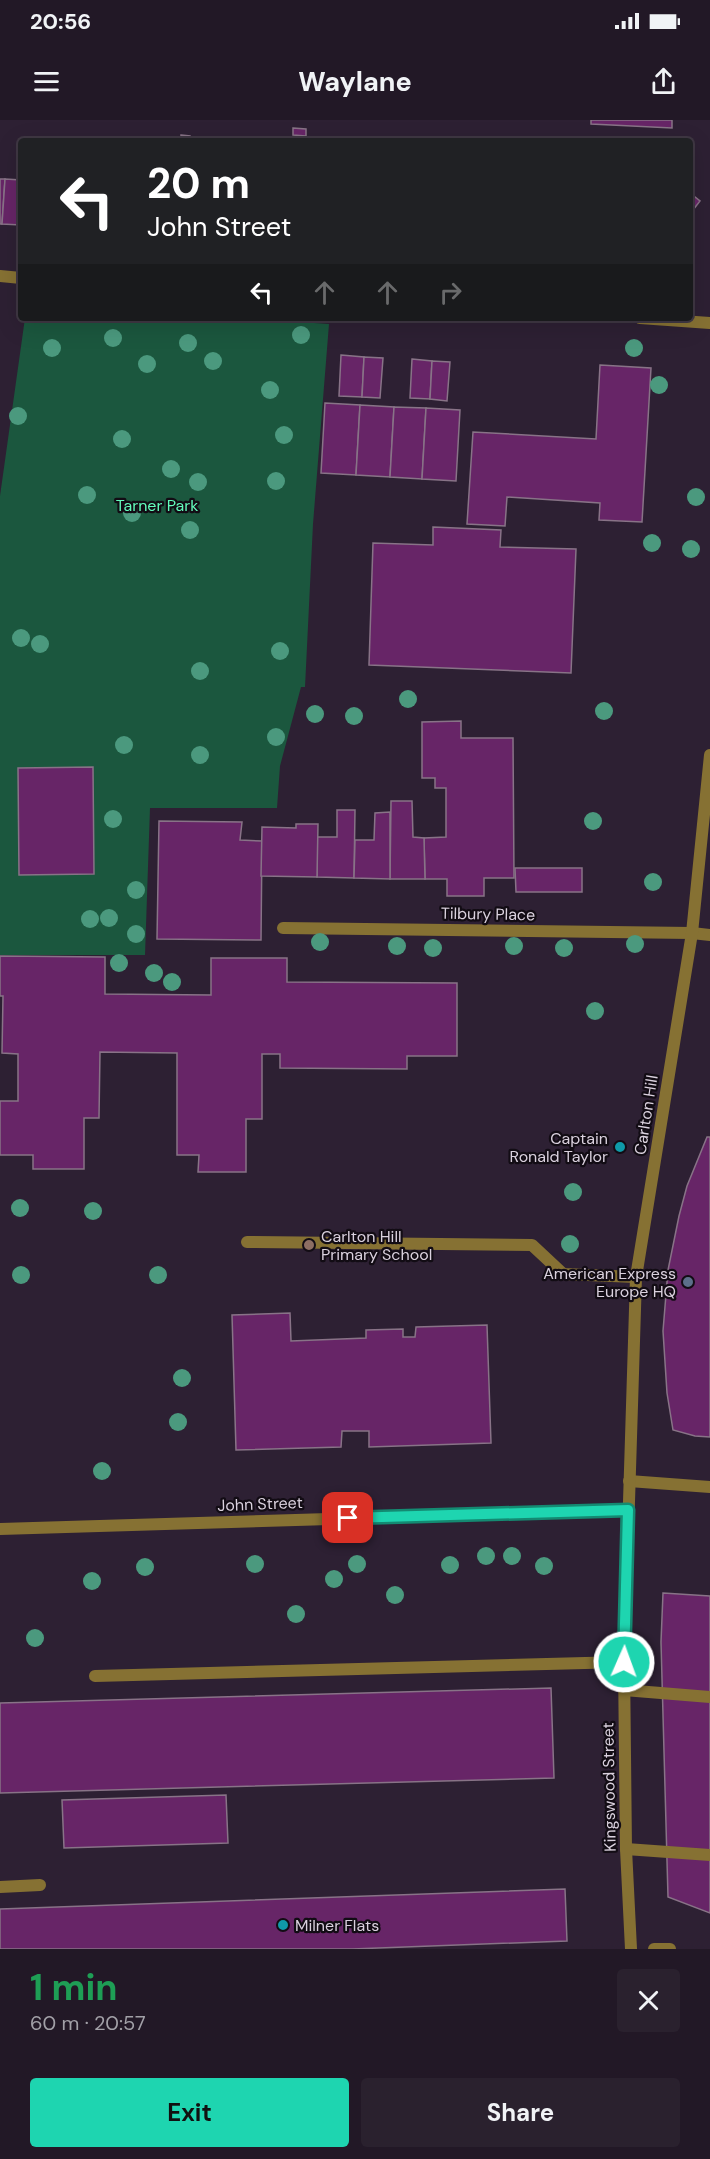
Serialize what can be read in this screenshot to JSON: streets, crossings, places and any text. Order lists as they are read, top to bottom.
{
  "streets": {
    "street": [
      "Tilbury Place",
      "Carlton Hill",
      "John Street",
      "Kingswood Street"
    ]
  },
  "crossings": [
    ["Tilbury Place", "Carlton Hill"],
    ["Carlton Hill", "Kingswood Street"],
    ["John Street", "Kingswood Street"]
  ],
  "parks": ["Tarner Park"],
  "places": [
    "Captain Ronald Taylor",
    "Carlton Hill Primary School",
    "American Express Europe HQ",
    "Milner Flats"
  ],
  "page": {
    "status": "20:56",
    "header": "Waylane",
    "turn": ["20 m", "John Street"],
    "heading": ["1 min", "60 m · 20:57"],
    "buttons": ["Exit", "Share"]
  }
}
